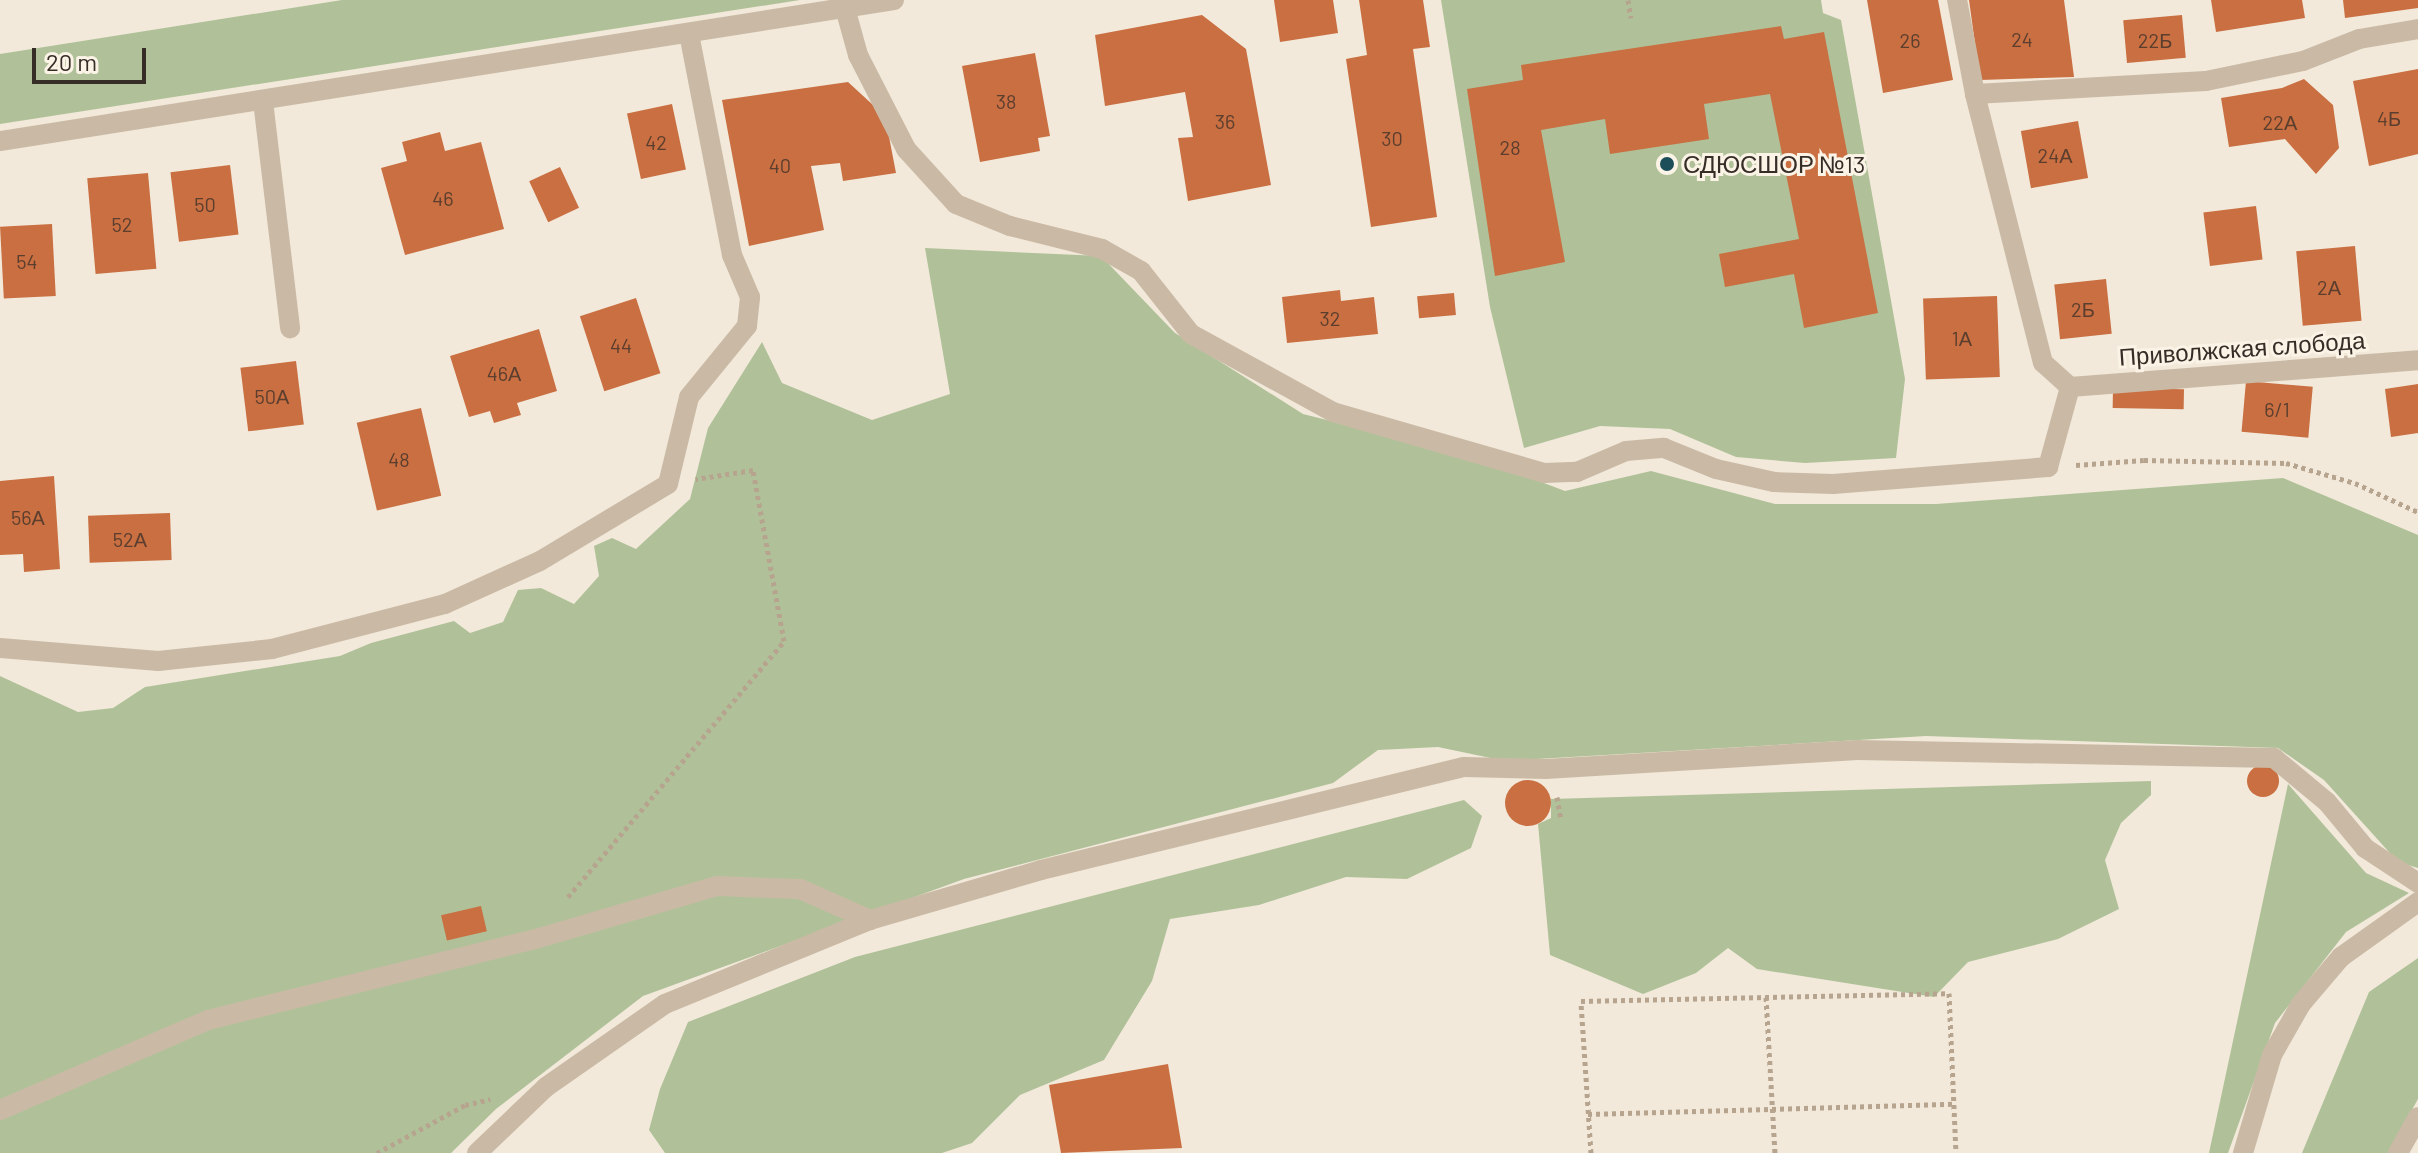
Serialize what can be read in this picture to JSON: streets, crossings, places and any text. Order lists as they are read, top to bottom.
{
  "streets": {
    "street": ["Приволжская слобода"]
  },
  "places": ["СДЮСШОР №13"],
  "house_numbers": [
    "24",
    "26",
    "22Б",
    "38",
    "4Б",
    "36",
    "22А",
    "30",
    "42",
    "28",
    "24А",
    "40",
    "46",
    "50",
    "52",
    "54",
    "2А",
    "2Б",
    "32",
    "1А",
    "44",
    "46А",
    "50А",
    "6/1",
    "48",
    "56А",
    "52А"
  ],
  "scale_bar": "20 m"
}
